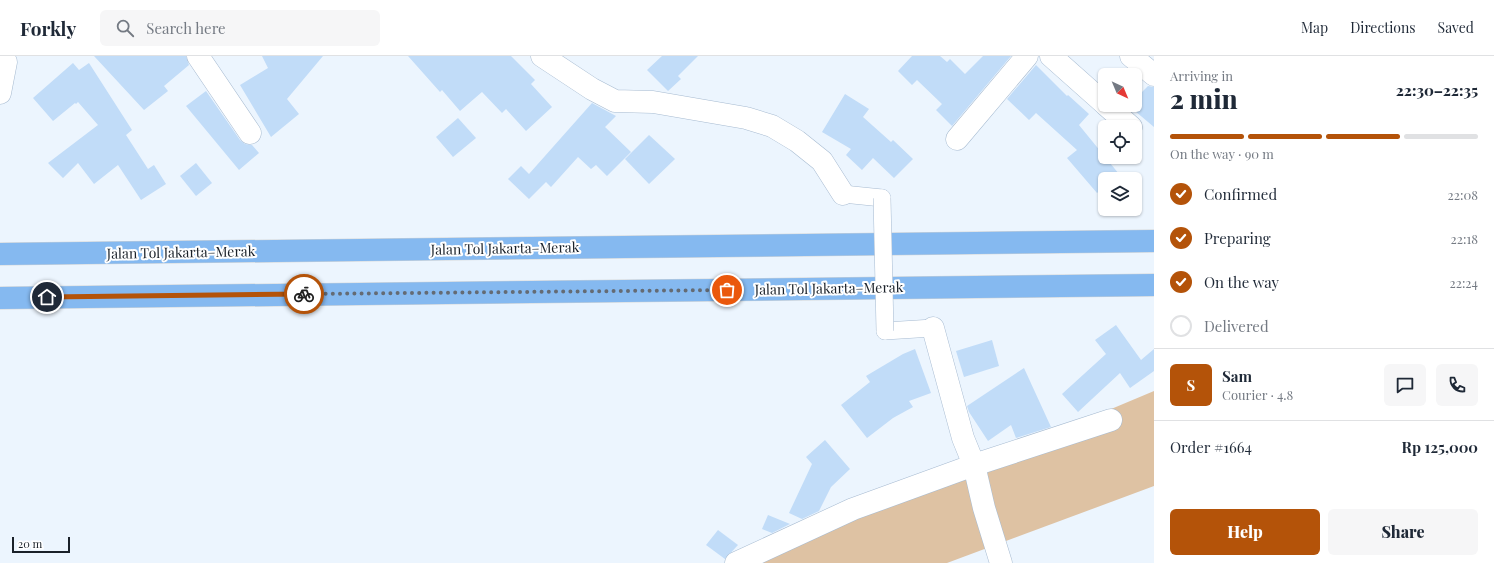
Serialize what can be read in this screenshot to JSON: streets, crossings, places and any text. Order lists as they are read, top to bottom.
{
  "streets": {
    "highway": ["Jalan Tol Jakarta–Merak"]
  },
  "scale_bar": "20 m",
  "north": "bottom right",
  "page": {
    "header": "Forkly",
    "search": "Search here",
    "nav": ["Map", "Directions", "Saved"],
    "heading": ["2 min", "Arriving in", "22:30–22:35"],
    "panel": [
      "Sam",
      "Courier · 4.8",
      "Order #1664",
      "Rp 125,000"
    ],
    "bar": "On the way · 90 m",
    "list": [
      ["Confirmed", "22:08"],
      ["Preparing", "22:18"],
      ["On the way", "22:24"],
      "Delivered"
    ],
    "round": "S",
    "buttons": ["Help", "Share"],
    "scale": "20 m"
  }
}
